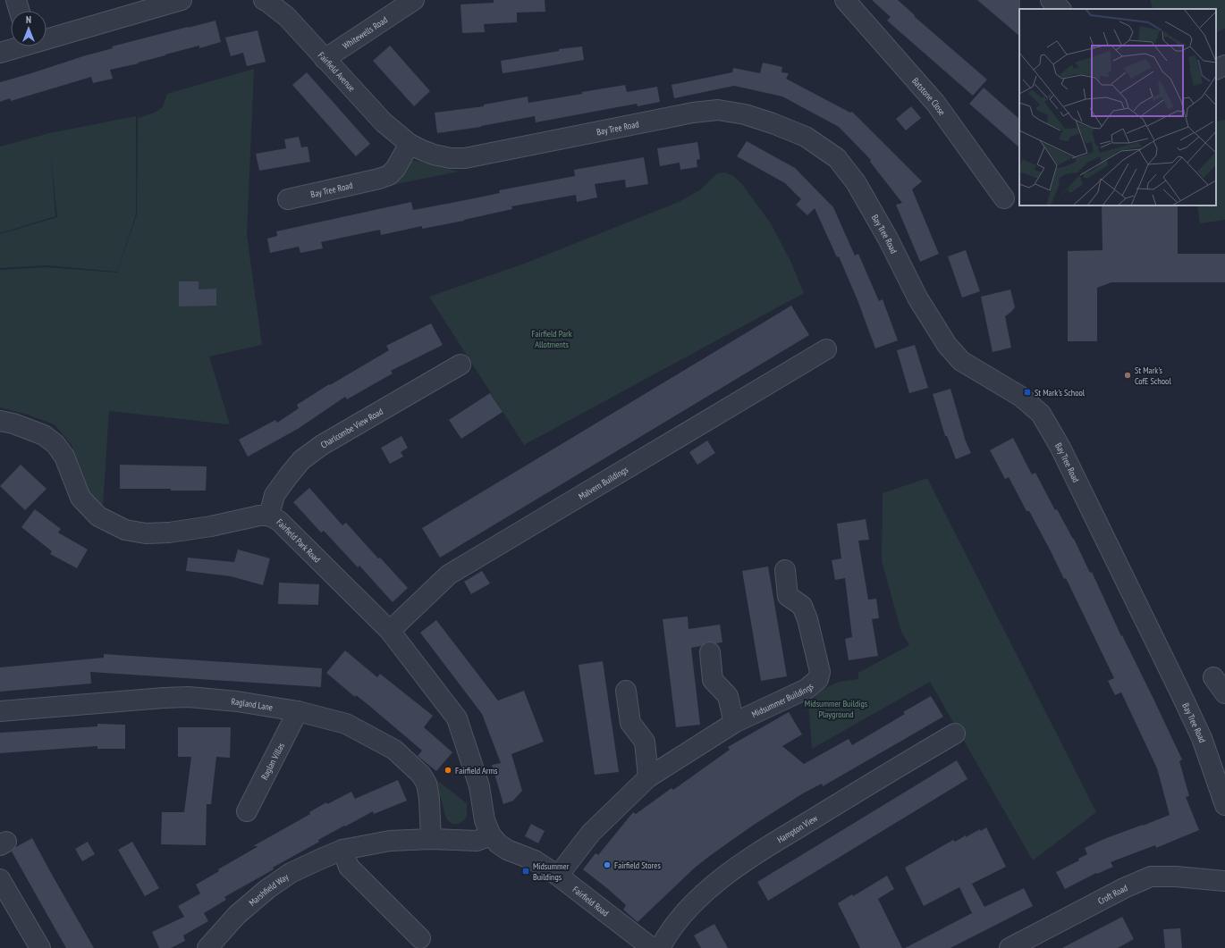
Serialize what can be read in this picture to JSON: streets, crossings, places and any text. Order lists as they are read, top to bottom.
{
  "streets": {
    "street": [
      "Whitewells Road",
      "Fairfield Avenue",
      "Batstone Close",
      "Bay Tree Road",
      "Charlcombe View Road",
      "Malvern Buildings",
      "Fairfield Park Road",
      "Midsummer Buildings",
      "Ragland Lane",
      "Raglan Villas",
      "Hampton View",
      "Marshfield Way",
      "Croft Road",
      "Fairfield Road"
    ]
  },
  "crossings": [
    ["Whitewells Road", "Fairfield Avenue"],
    ["Fairfield Avenue", "Bay Tree Road"],
    ["Charlcombe View Road", "Fairfield Park Road"],
    ["Malvern Buildings", "Fairfield Park Road"],
    ["Fairfield Park Road", "Marshfield Way"],
    ["Fairfield Park Road", "Fairfield Road"],
    ["Midsummer Buildings", "Fairfield Road"],
    ["Ragland Lane", "Raglan Villas"],
    ["Ragland Lane", "Marshfield Way"],
    ["Marshfield Way", "Fairfield Road"]
  ],
  "parks": ["Fairfield Park Allotments", "Midsummer Buildigs Playground"],
  "places": {
    "other": ["St Mark's CofE School", "Fairfield Arms", "Fairfield Stores"],
    "transit": ["St Mark's School", "Midsummer Buildings"]
  },
  "north": "top"
}
